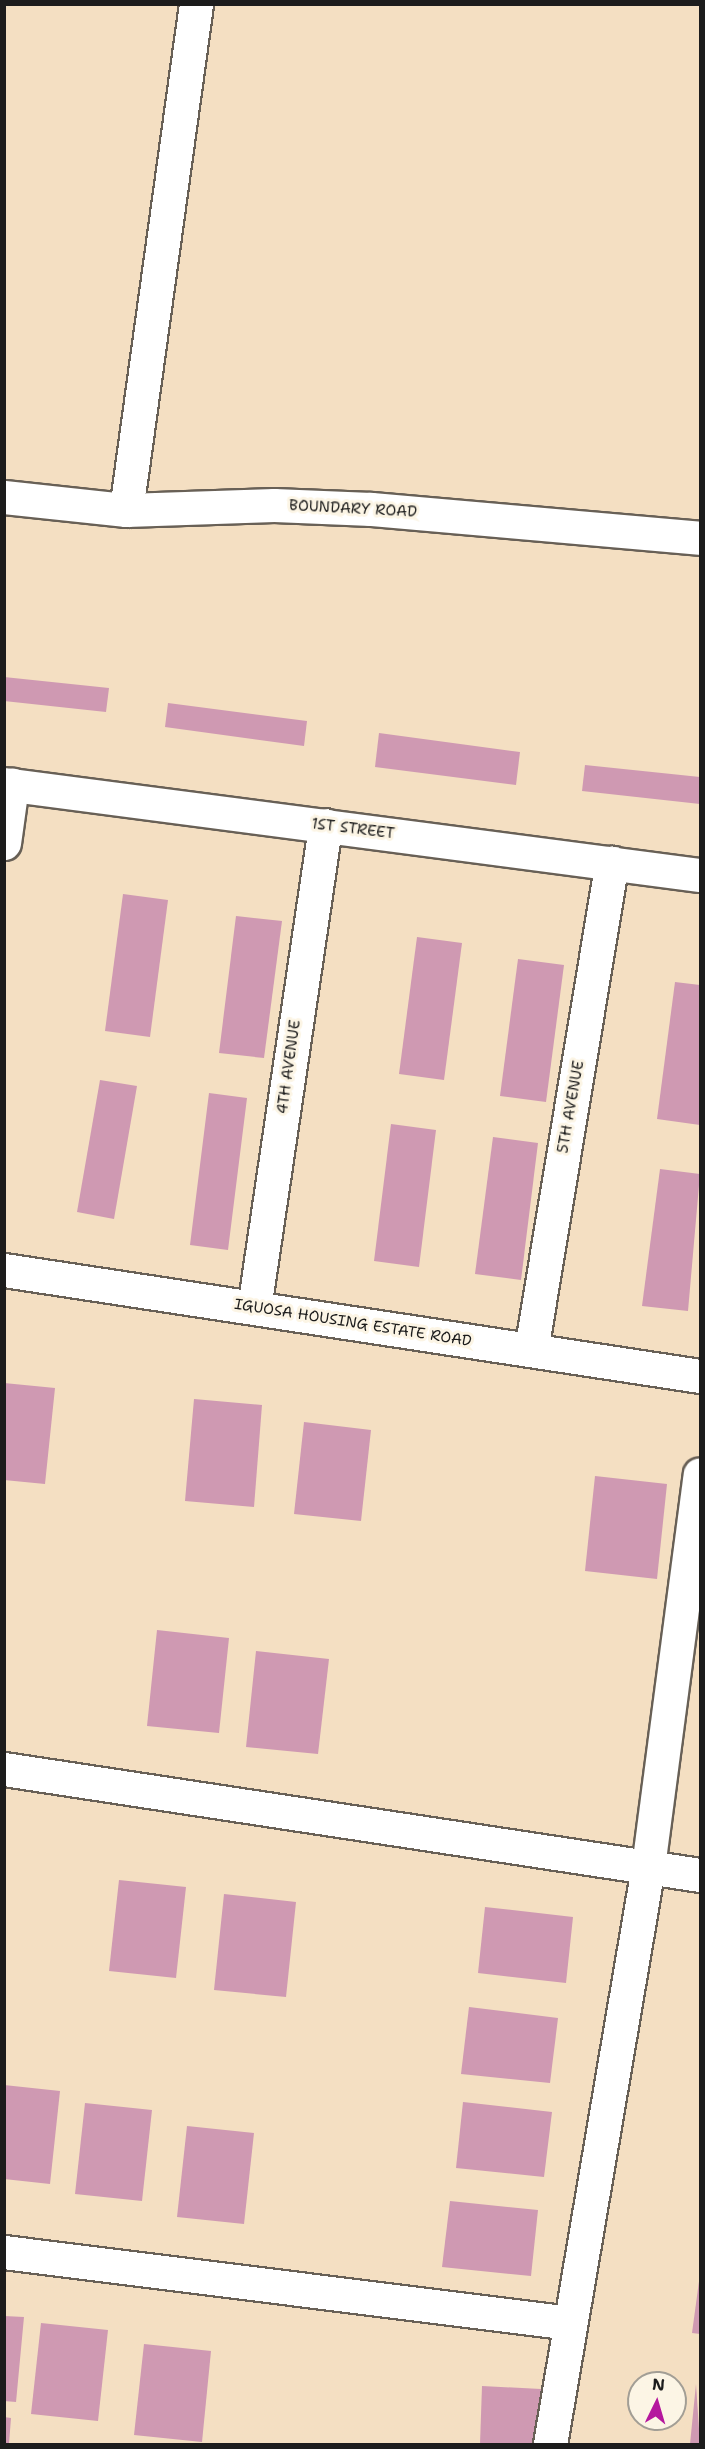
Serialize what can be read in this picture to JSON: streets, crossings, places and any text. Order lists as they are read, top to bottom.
{
  "streets": {
    "street": [
      "BOUNDARY ROAD",
      "1ST STREET",
      "4TH AVENUE",
      "5TH AVENUE",
      "IGUOSA HOUSING ESTATE ROAD"
    ]
  },
  "crossings": [
    ["1ST STREET", "4TH AVENUE"],
    ["1ST STREET", "5TH AVENUE"],
    ["4TH AVENUE", "IGUOSA HOUSING ESTATE ROAD"],
    ["5TH AVENUE", "IGUOSA HOUSING ESTATE ROAD"]
  ],
  "north": "top"
}
